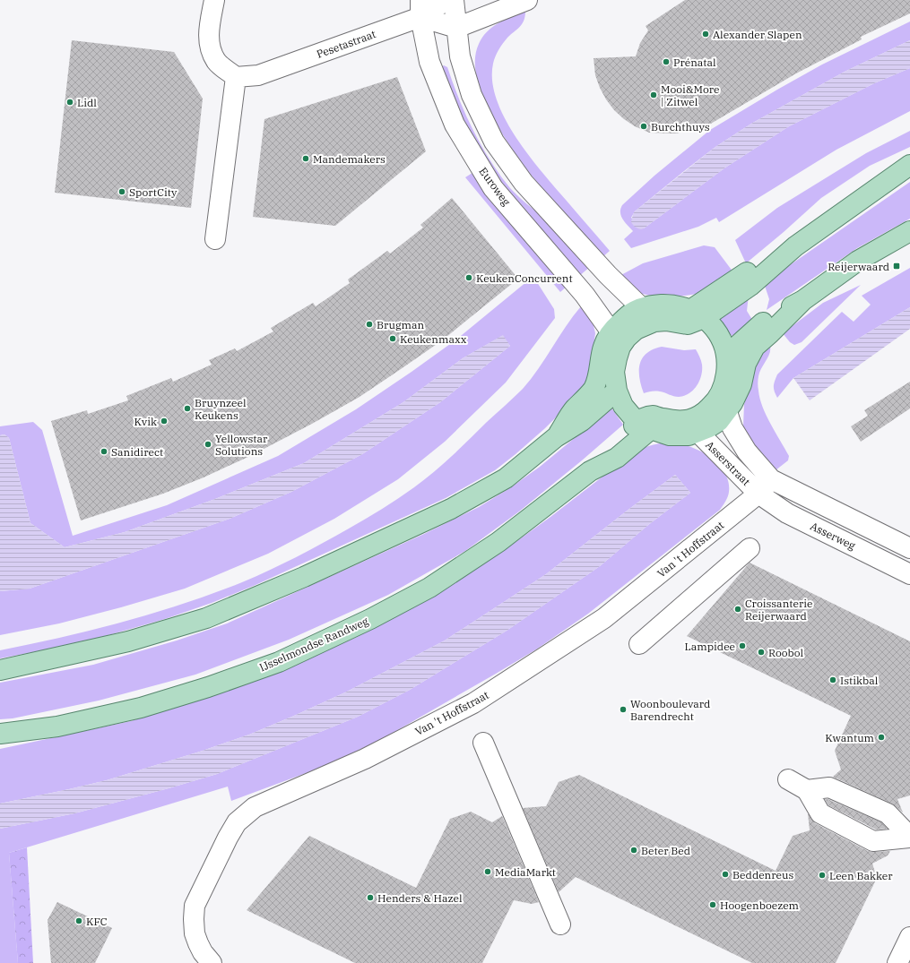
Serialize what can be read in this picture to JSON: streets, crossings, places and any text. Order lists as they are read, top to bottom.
{
  "streets": {
    "main road": ["IJsselmondse Randweg"],
    "street": [
      "Pesetastraat",
      "Euroweg",
      "Asserstraat",
      "Asserweg",
      "Van 't Hoffstraat"
    ]
  },
  "crossings": [
    ["Pesetastraat", "Euroweg"],
    ["Asserstraat", "Asserweg"],
    ["Asserstraat", "Van 't Hoffstraat"],
    ["Asserstraat", "IJsselmondse Randweg"],
    ["Asserweg", "Van 't Hoffstraat"]
  ],
  "places": {
    "other": [
      "Alexander Slapen",
      "Prénatal",
      "Mooi&More | Zitwel",
      "Lidl",
      "Burchthuys",
      "Mandemakers",
      "SportCity",
      "KeukenConcurrent",
      "Brugman",
      "Keukenmaxx",
      "Bruynzeel Keukens",
      "Kvik",
      "Yellowstar Solutions",
      "Sanidirect",
      "Croissanterie Reijerwaard",
      "Lampidee",
      "Roobol",
      "Istikbal",
      "Woonboulevard Barendrecht",
      "Kwantum",
      "Beter Bed",
      "MediaMarkt",
      "Beddenreus",
      "Leen Bakker",
      "Henders & Hazel",
      "Hoogenboezem",
      "KFC"
    ],
    "transit": ["Reijerwaard"]
  }
}
